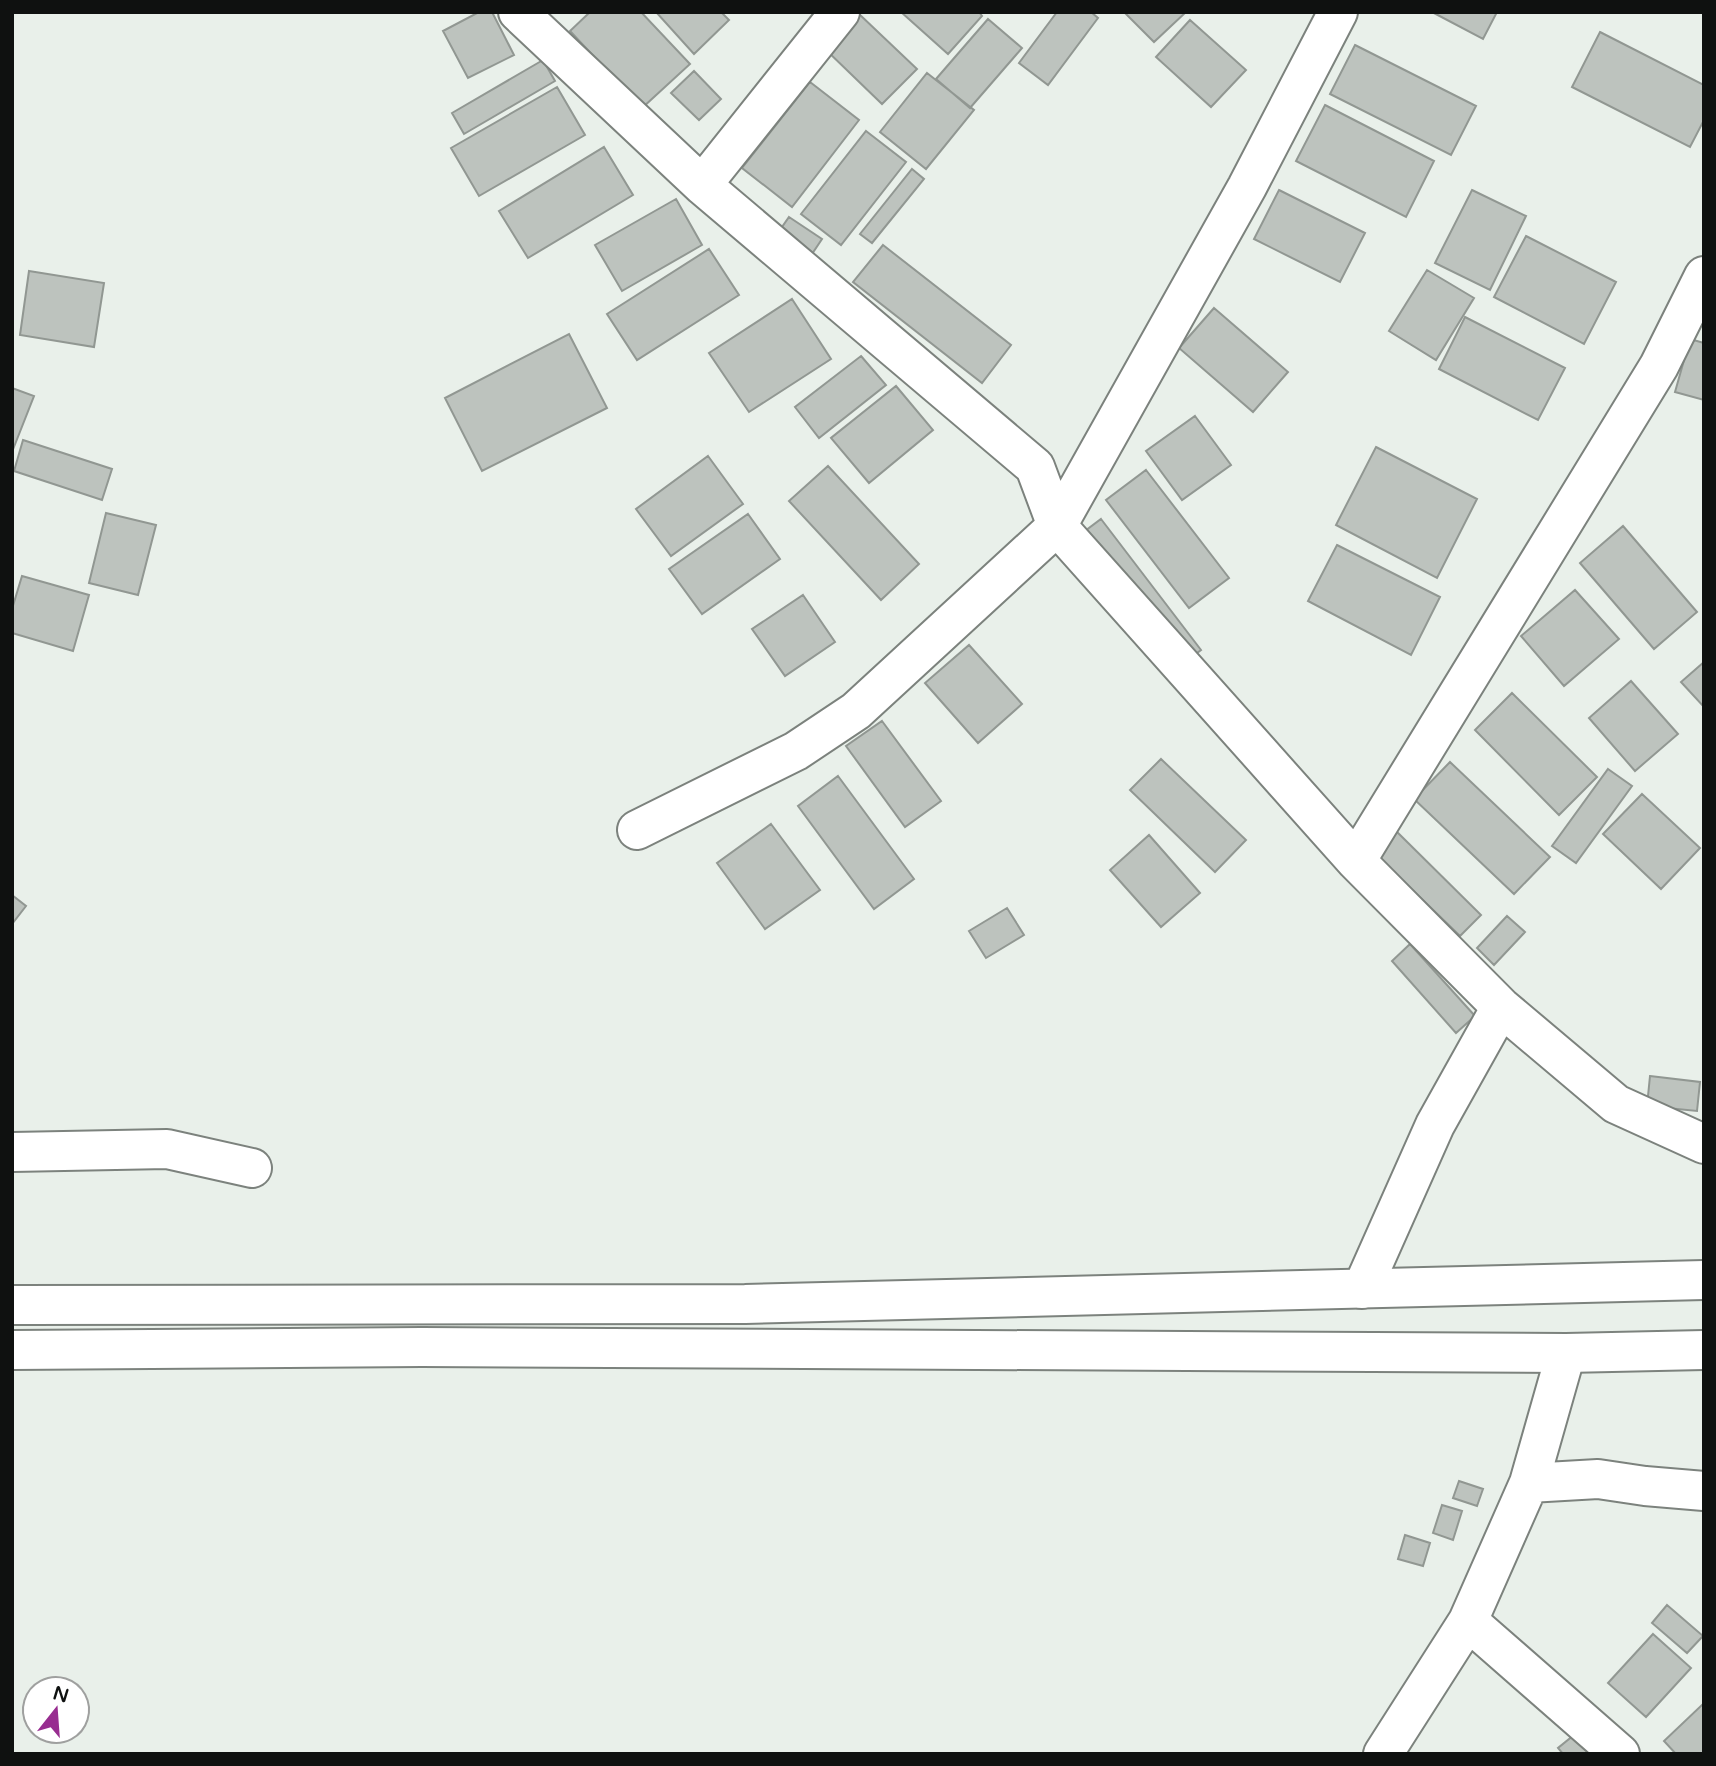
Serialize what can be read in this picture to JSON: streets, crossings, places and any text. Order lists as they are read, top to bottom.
{
  "north": "top"
}
